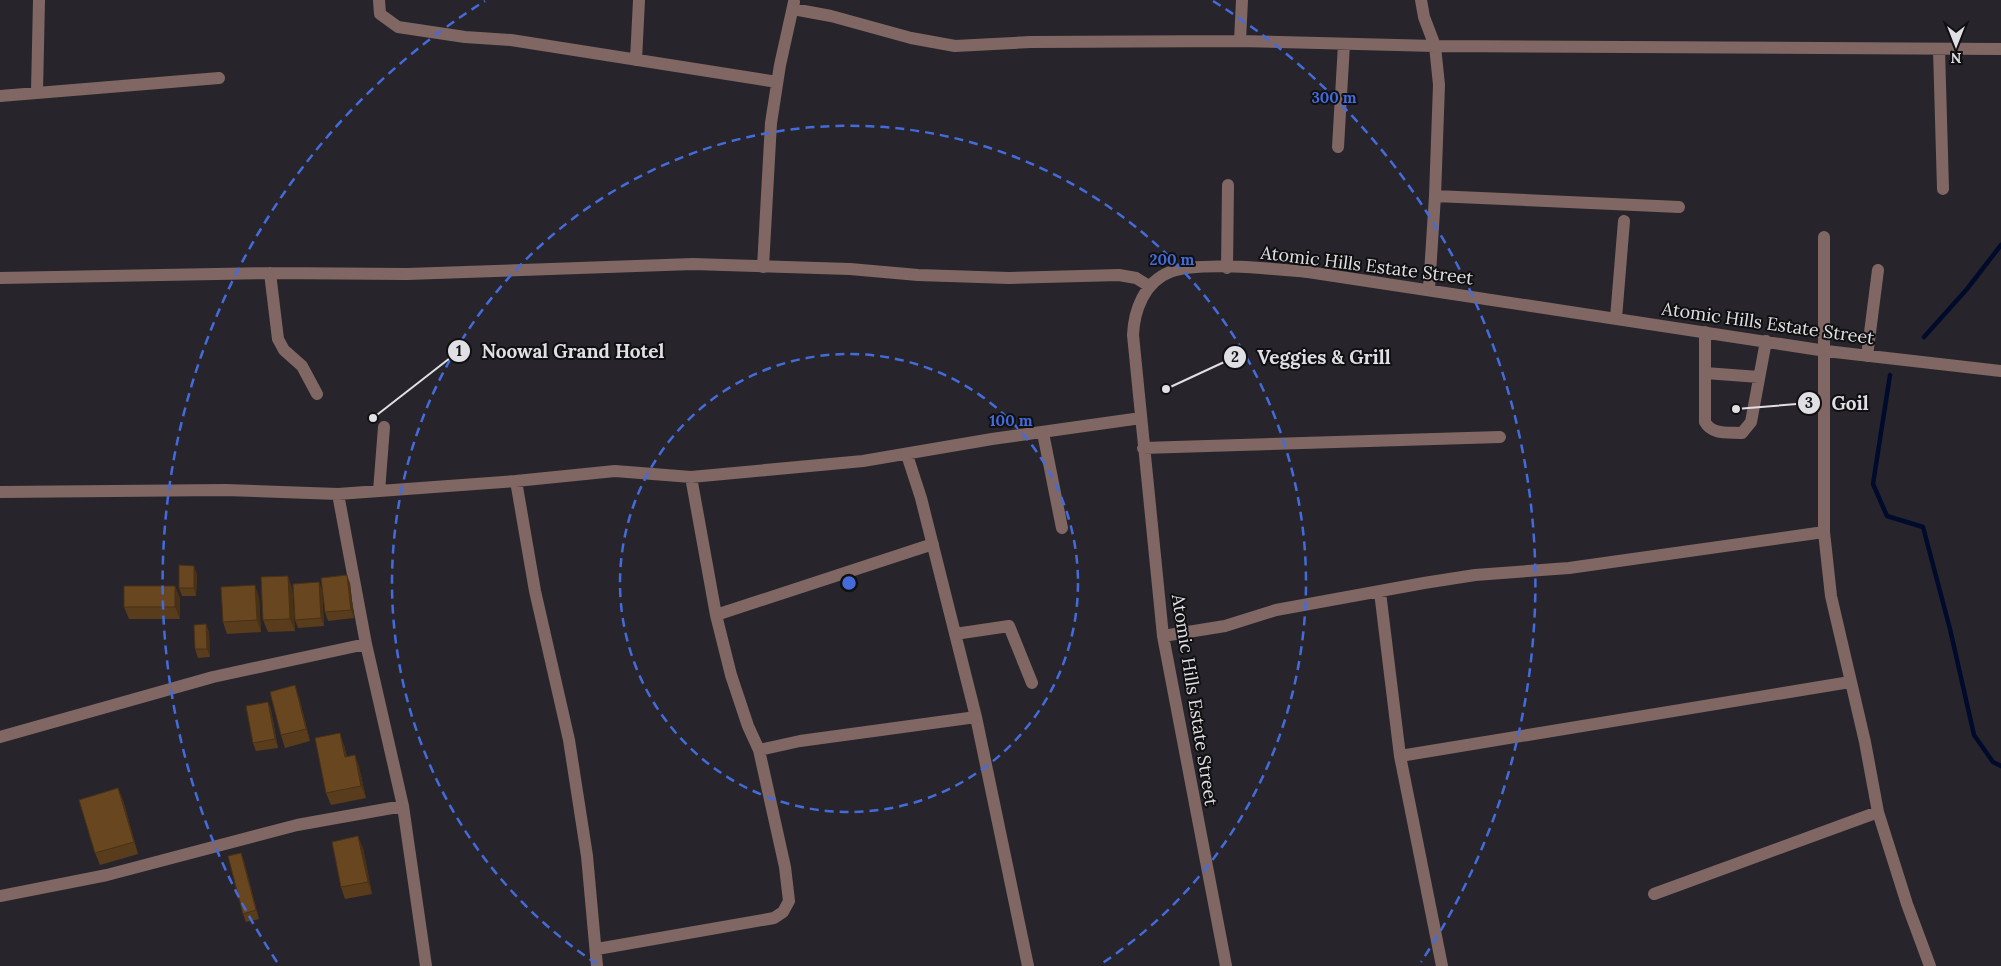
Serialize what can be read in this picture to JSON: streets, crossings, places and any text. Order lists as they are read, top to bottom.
{
  "streets": {
    "street": ["Atomic Hills Estate Street"]
  },
  "places": ["Veggies & Grill", "Goil", "Noowal Grand Hotel"],
  "north": "bottom",
  "rings": ["300 m", "200 m", "100 m"]
}
